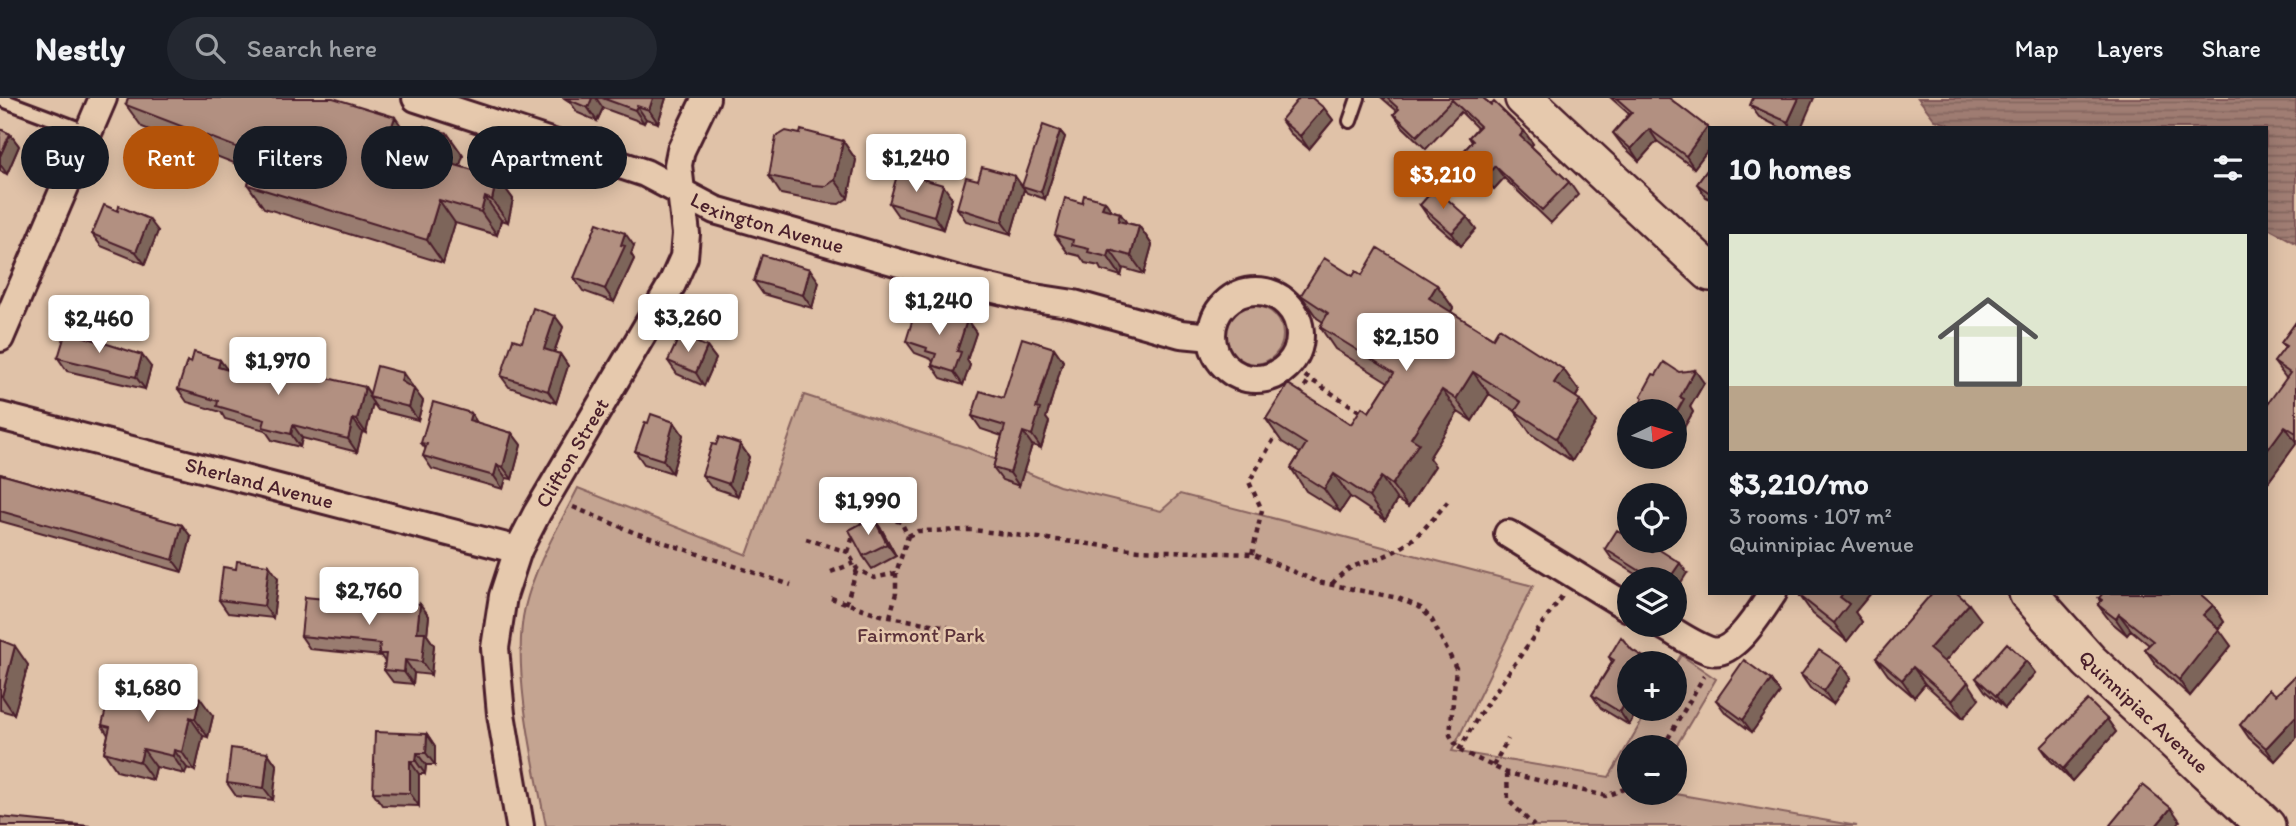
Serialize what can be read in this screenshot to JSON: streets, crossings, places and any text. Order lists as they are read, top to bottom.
{
  "streets": {
    "main road": ["Quinnipiac Avenue"],
    "street": ["Lexington Avenue", "Clifton Street", "Sherland Avenue"]
  },
  "crossings": [
    ["Lexington Avenue", "Clifton Street"],
    ["Clifton Street", "Sherland Avenue"]
  ],
  "parks": ["Fairmont Park"],
  "north": "right",
  "page": {
    "header": "Nestly",
    "search": "Search here",
    "nav": ["Map", "Layers", "Share"],
    "chip": [
      "Buy",
      "Rent",
      "Filters",
      "New",
      "Apartment"
    ],
    "heading": "10 homes",
    "price": [
      "$1,240",
      "$3,210",
      "$1,240",
      "$3,260",
      "$2,460",
      "$2,150",
      "$1,970",
      "$1,990",
      "$2,760",
      "$1,680"
    ],
    "list": [
      {
        "name": "$3,210/mo",
        "note": "3 rooms · 107 m² · Quinnipiac Avenue"
      }
    ],
    "map_buttons": ["+", "−"]
  }
}
